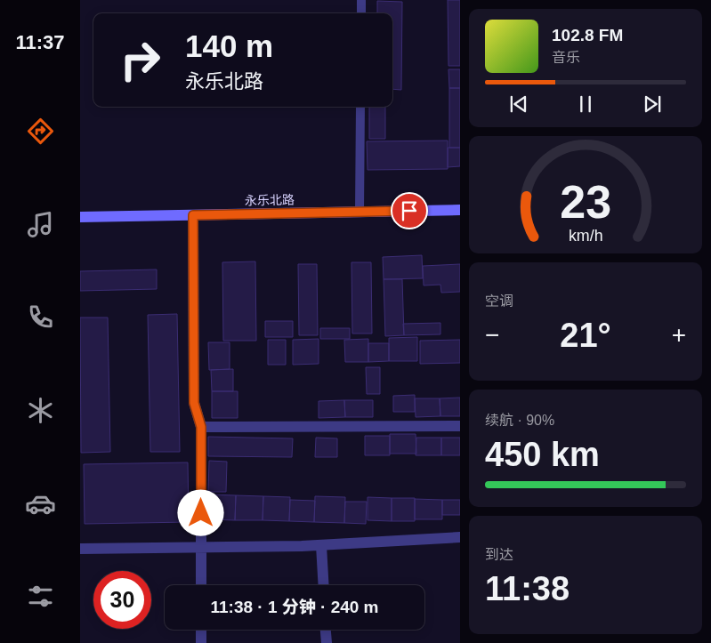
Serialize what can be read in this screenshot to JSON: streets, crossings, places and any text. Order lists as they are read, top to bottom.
{
  "streets": {
    "main road": ["永乐北路"]
  },
  "page": {
    "tabs": "11:37",
    "turn": ["140 m", "永乐北路"],
    "song": ["102.8 FM", "音乐"],
    "tile": [
      "空调",
      ["续航 · 90%", "450 km"],
      ["到达", "11:38"]
    ],
    "heat": ["−", "21°", "+"],
    "limit": "30",
    "trip": "11:38 · 1 分钟 · 240 m",
    "gauge": ["23", "km/h"]
  }
}
